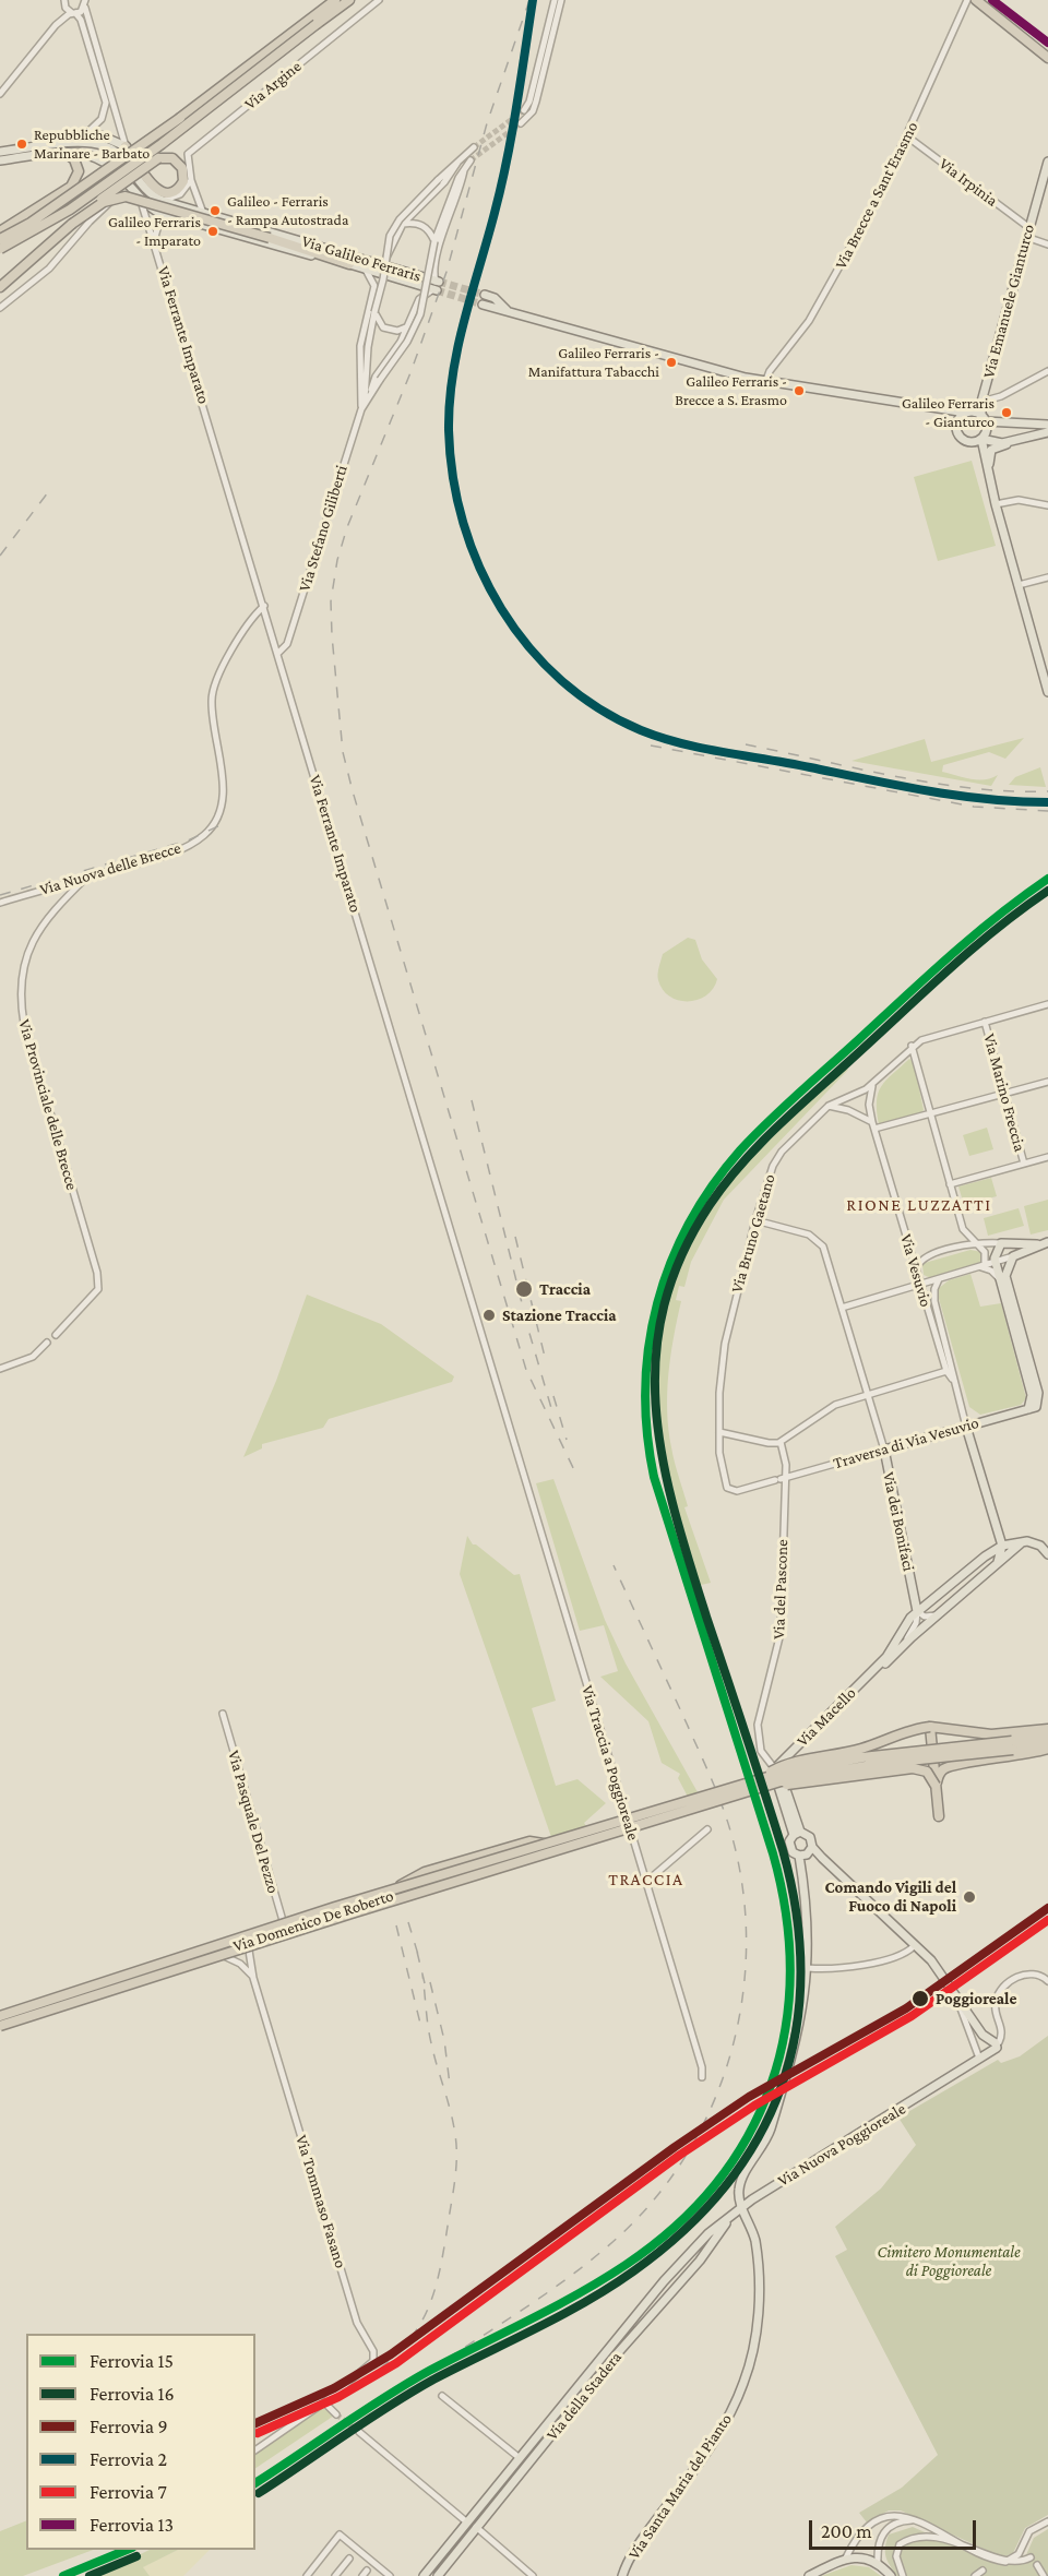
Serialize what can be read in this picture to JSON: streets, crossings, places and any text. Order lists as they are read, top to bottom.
{
  "streets": {
    "main road": [
      "Via Galileo Ferraris",
      "Via Emanuele Gianturco",
      "Via Vesuvio",
      "Traversa di Via Vesuvio",
      "Via dei Bonifaci",
      "Via Macello",
      "Via Nuova Poggioreale",
      "Via della Stadera",
      "Via Santa Maria del Pianto"
    ],
    "street": [
      "Via Argine",
      "Via Irpinia",
      "Via Brecce a Sant'Erasmo",
      "Via Ferrante Imparato",
      "Via Stefano Giliberti",
      "Via Nuova delle Brecce",
      "Via Marino Freccia",
      "Via Provinciale delle Brecce",
      "Via Bruno Gaetano",
      "Via del Pascone",
      "Via Traccia a Poggioreale",
      "Via Pasquale Del Pezzo",
      "Via Domenico De Roberto",
      "Via Tommaso Fasano"
    ]
  },
  "crossings": [
    ["Via Argine", "Via Galileo Ferraris"],
    ["Via Irpinia", "Via Brecce a Sant'Erasmo"],
    ["Via Irpinia", "Via Emanuele Gianturco"],
    ["Via Galileo Ferraris", "Via Ferrante Imparato"],
    ["Via Ferrante Imparato", "Via Stefano Giliberti"],
    ["Via Ferrante Imparato", "Via Nuova delle Brecce"],
    ["Via Ferrante Imparato", "Via Traccia a Poggioreale"],
    ["Via Nuova delle Brecce", "Via Provinciale delle Brecce"],
    ["Via Bruno Gaetano", "Via Vesuvio"],
    ["Via Bruno Gaetano", "Traversa di Via Vesuvio"],
    ["Via Bruno Gaetano", "Via dei Bonifaci"],
    ["Via Bruno Gaetano", "Via del Pascone"],
    ["Via Vesuvio", "Traversa di Via Vesuvio"],
    ["Traversa di Via Vesuvio", "Via dei Bonifaci"],
    ["Traversa di Via Vesuvio", "Via del Pascone"],
    ["Via del Pascone", "Via Macello"],
    ["Via Traccia a Poggioreale", "Via Domenico De Roberto"],
    ["Via Pasquale Del Pezzo", "Via Domenico De Roberto"],
    ["Via Domenico De Roberto", "Via Tommaso Fasano"],
    ["Via Nuova Poggioreale", "Via della Stadera"],
    ["Via Nuova Poggioreale", "Via Santa Maria del Pianto"],
    ["Via della Stadera", "Via Santa Maria del Pianto"]
  ],
  "districts": ["RIONE LUZZATTI", "TRACCIA"],
  "parks": ["Cimitero Monumentale di Poggioreale"],
  "places": [
    "Repubbliche Marinare - Barbato",
    "Galileo - Ferraris - Rampa Autostrada",
    "Galileo Ferraris - Imparato",
    "Galileo Ferraris - Manifattura Tabacchi",
    "Galileo Ferraris - Brecce a S. Erasmo",
    "Galileo Ferraris - Gianturco",
    "Traccia",
    "Stazione Traccia",
    "Comando Vigili del Fuoco di Napoli",
    "Poggioreale"
  ],
  "lines": [
    "rail line 2",
    "rail line 13",
    "rail line 15",
    "rail line 16",
    "rail line 9",
    "rail line 7"
  ],
  "legend": [
    "Ferrovia 15",
    "Ferrovia 16",
    "Ferrovia 9",
    "Ferrovia 2",
    "Ferrovia 7",
    "Ferrovia 13"
  ],
  "scale_bar": "200 m"
}
